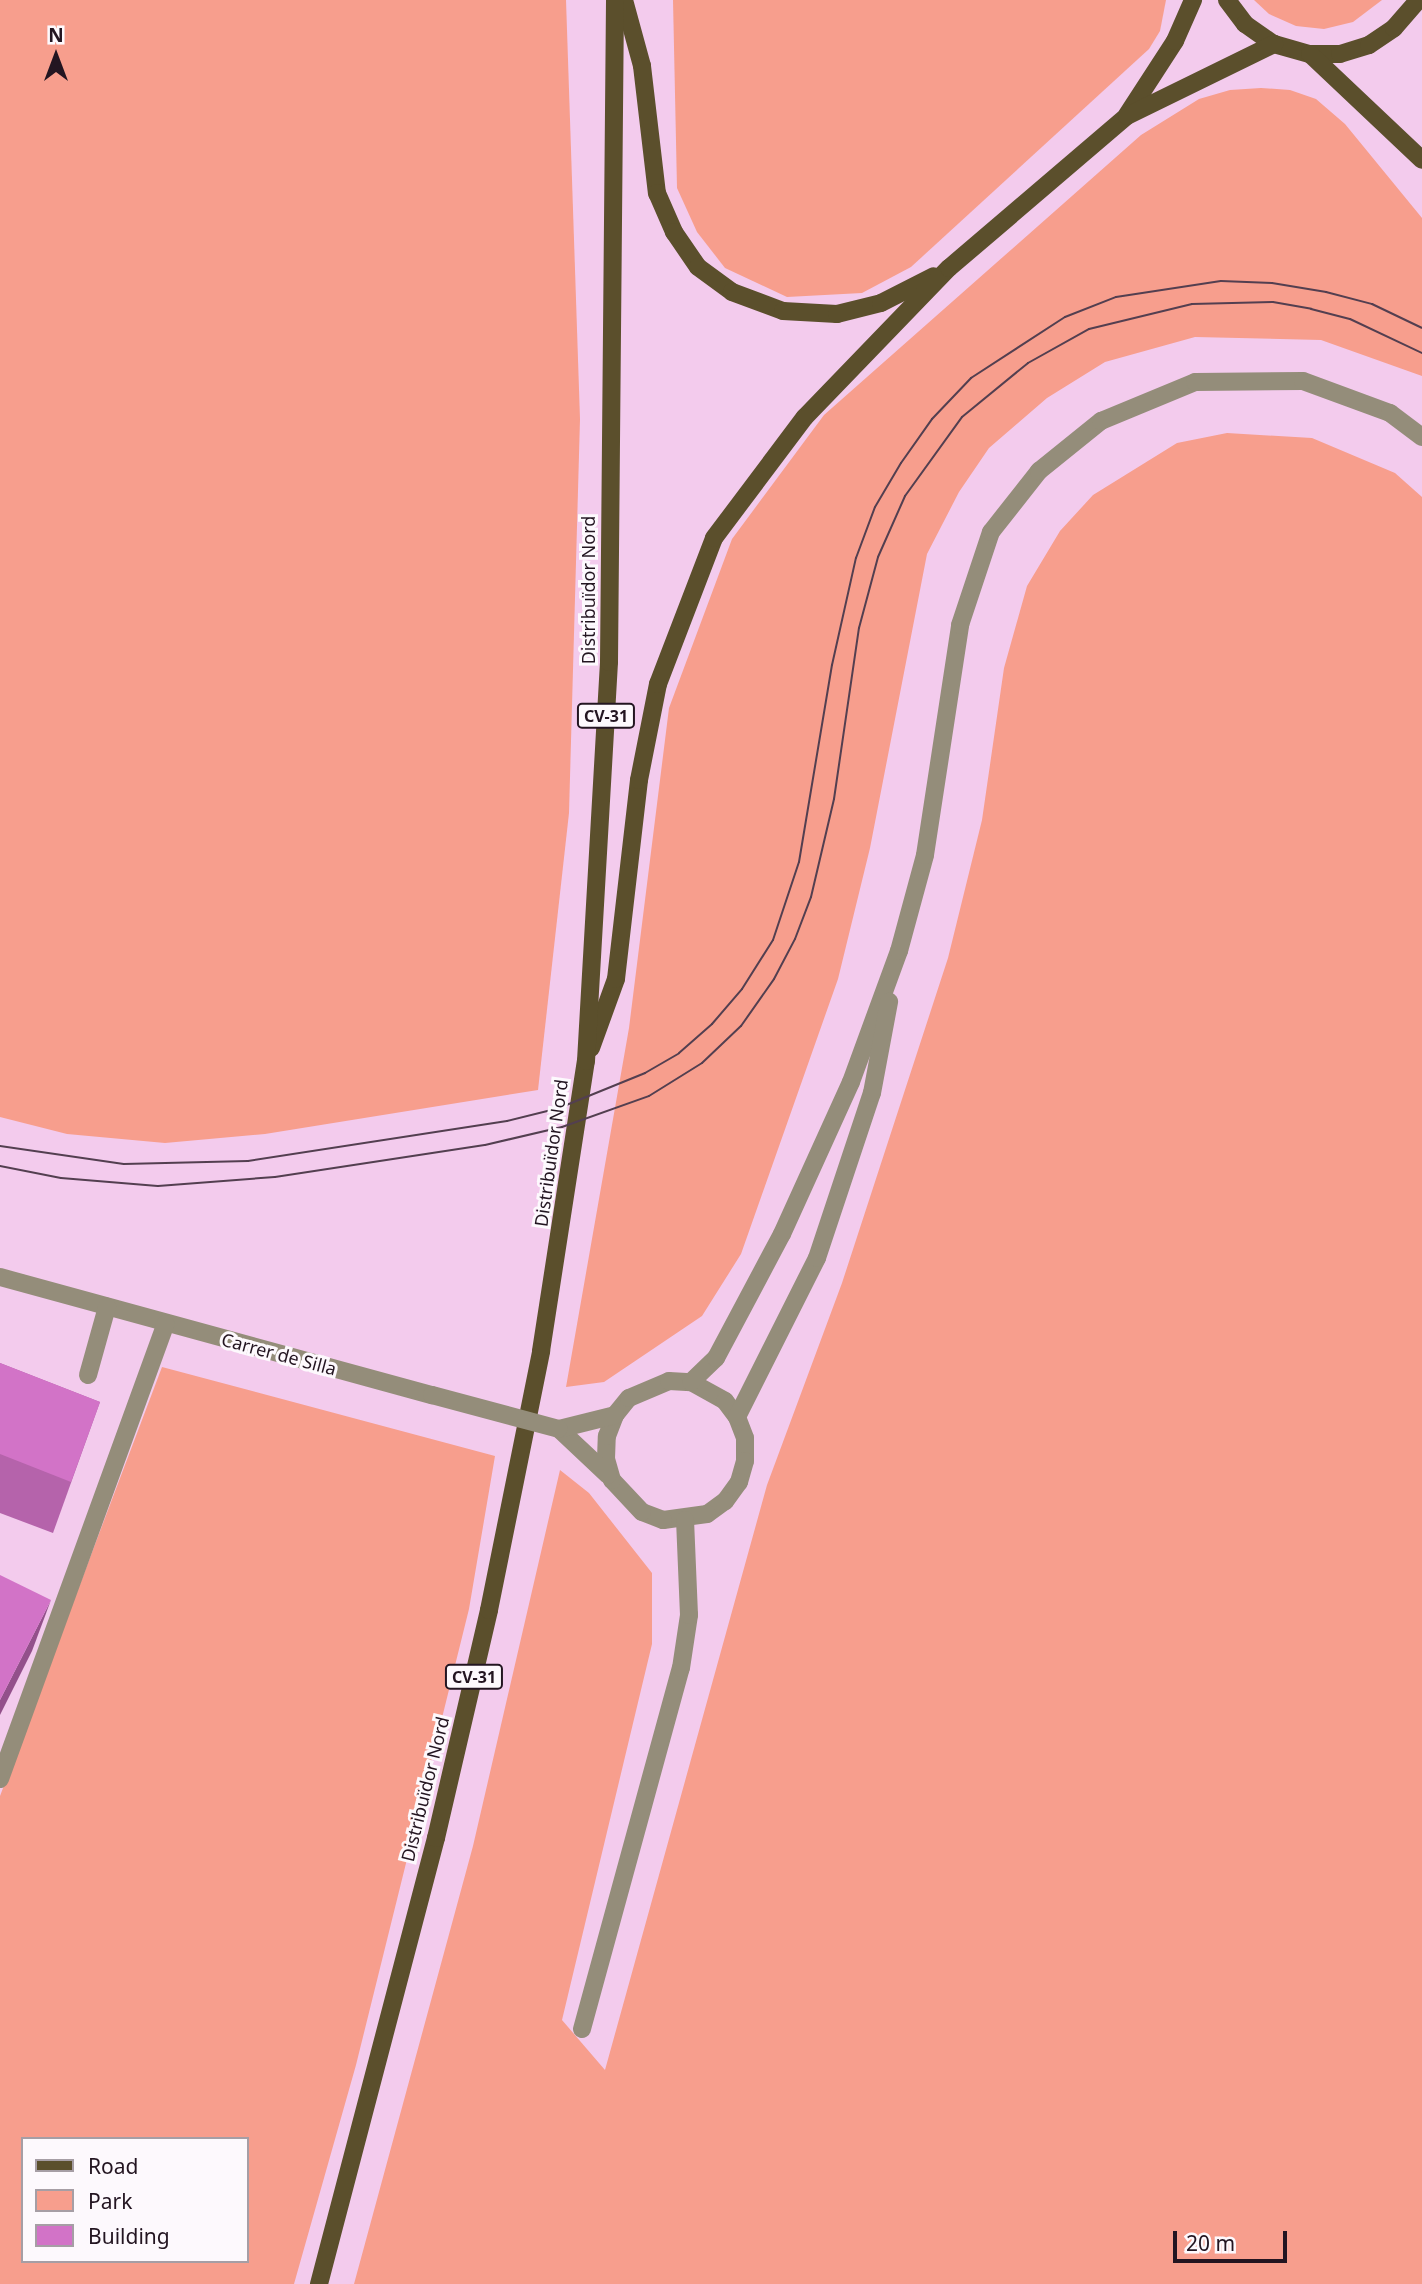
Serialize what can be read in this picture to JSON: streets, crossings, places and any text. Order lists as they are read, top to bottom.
{
  "streets": {
    "main road": ["Distribuïdor Nord", "CV-31"],
    "street": ["Carrer de Silla"]
  },
  "legend": ["Road", "Park", "Building"],
  "scale_bar": "20 m",
  "north": "top"
}
